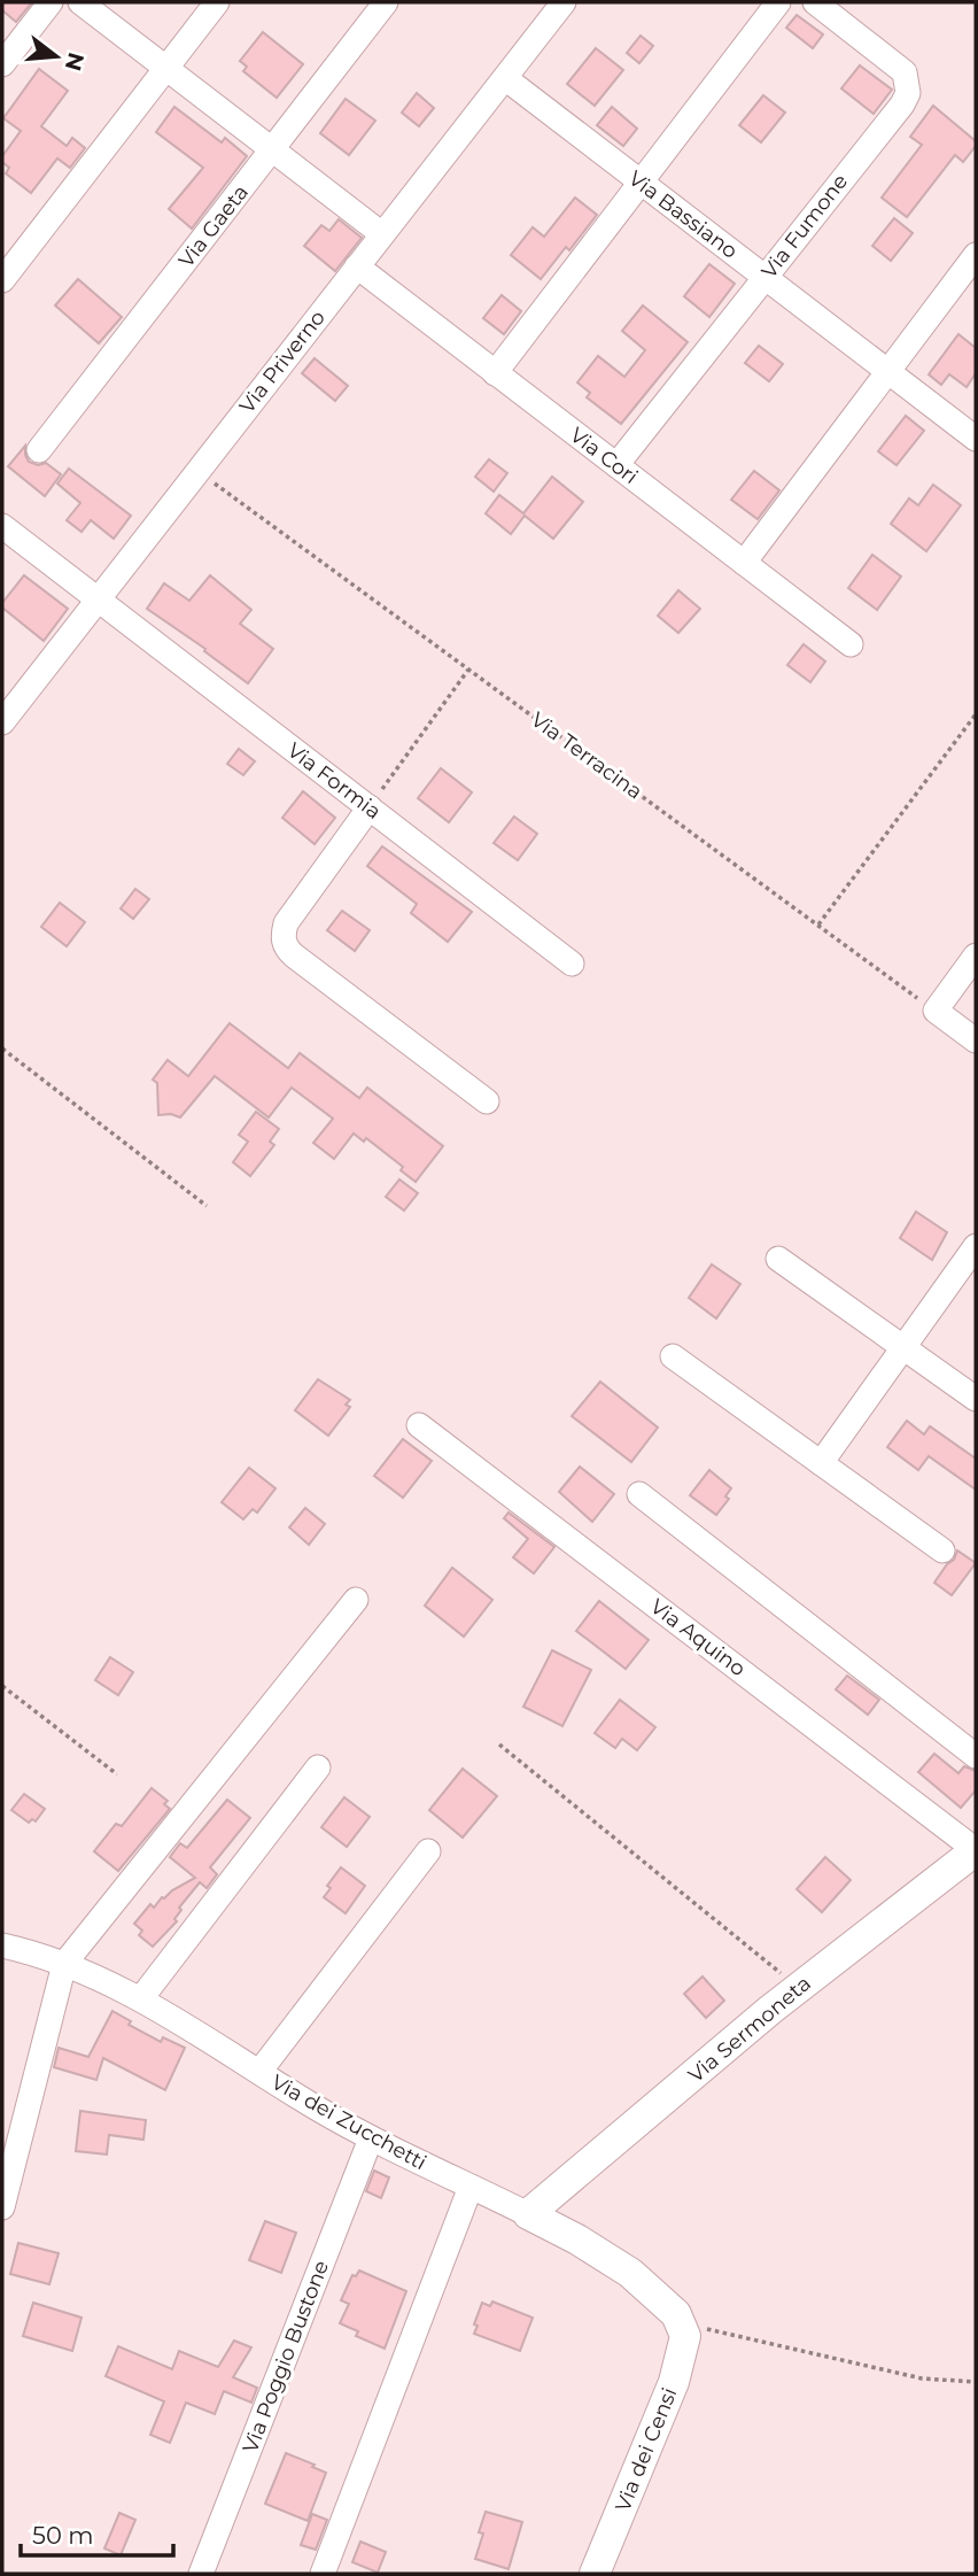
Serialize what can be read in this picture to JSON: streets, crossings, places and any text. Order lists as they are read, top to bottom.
{
  "streets": {
    "street": [
      "Via Bassiano",
      "Via Gaeta",
      "Via Fumone",
      "Via Priverno",
      "Via Cori",
      "Via Formia",
      "Via Aquino",
      "Via Sermoneta",
      "Via dei Zucchetti",
      "Via Poggio Bustone",
      "Via dei Censi"
    ],
    "path": ["Via Terracina"]
  },
  "crossings": [
    ["Via Bassiano", "Via Fumone"],
    ["Via Bassiano", "Via Priverno"],
    ["Via Fumone", "Via Cori"],
    ["Via Priverno", "Via Cori"],
    ["Via Priverno", "Via Terracina"],
    ["Via Priverno", "Via Formia"],
    ["Via Aquino", "Via Sermoneta"],
    ["Via Sermoneta", "Via dei Zucchetti"],
    ["Via dei Zucchetti", "Via Poggio Bustone"],
    ["Via dei Zucchetti", "Via dei Censi"]
  ],
  "scale_bar": "50 m",
  "north": "right"
}
